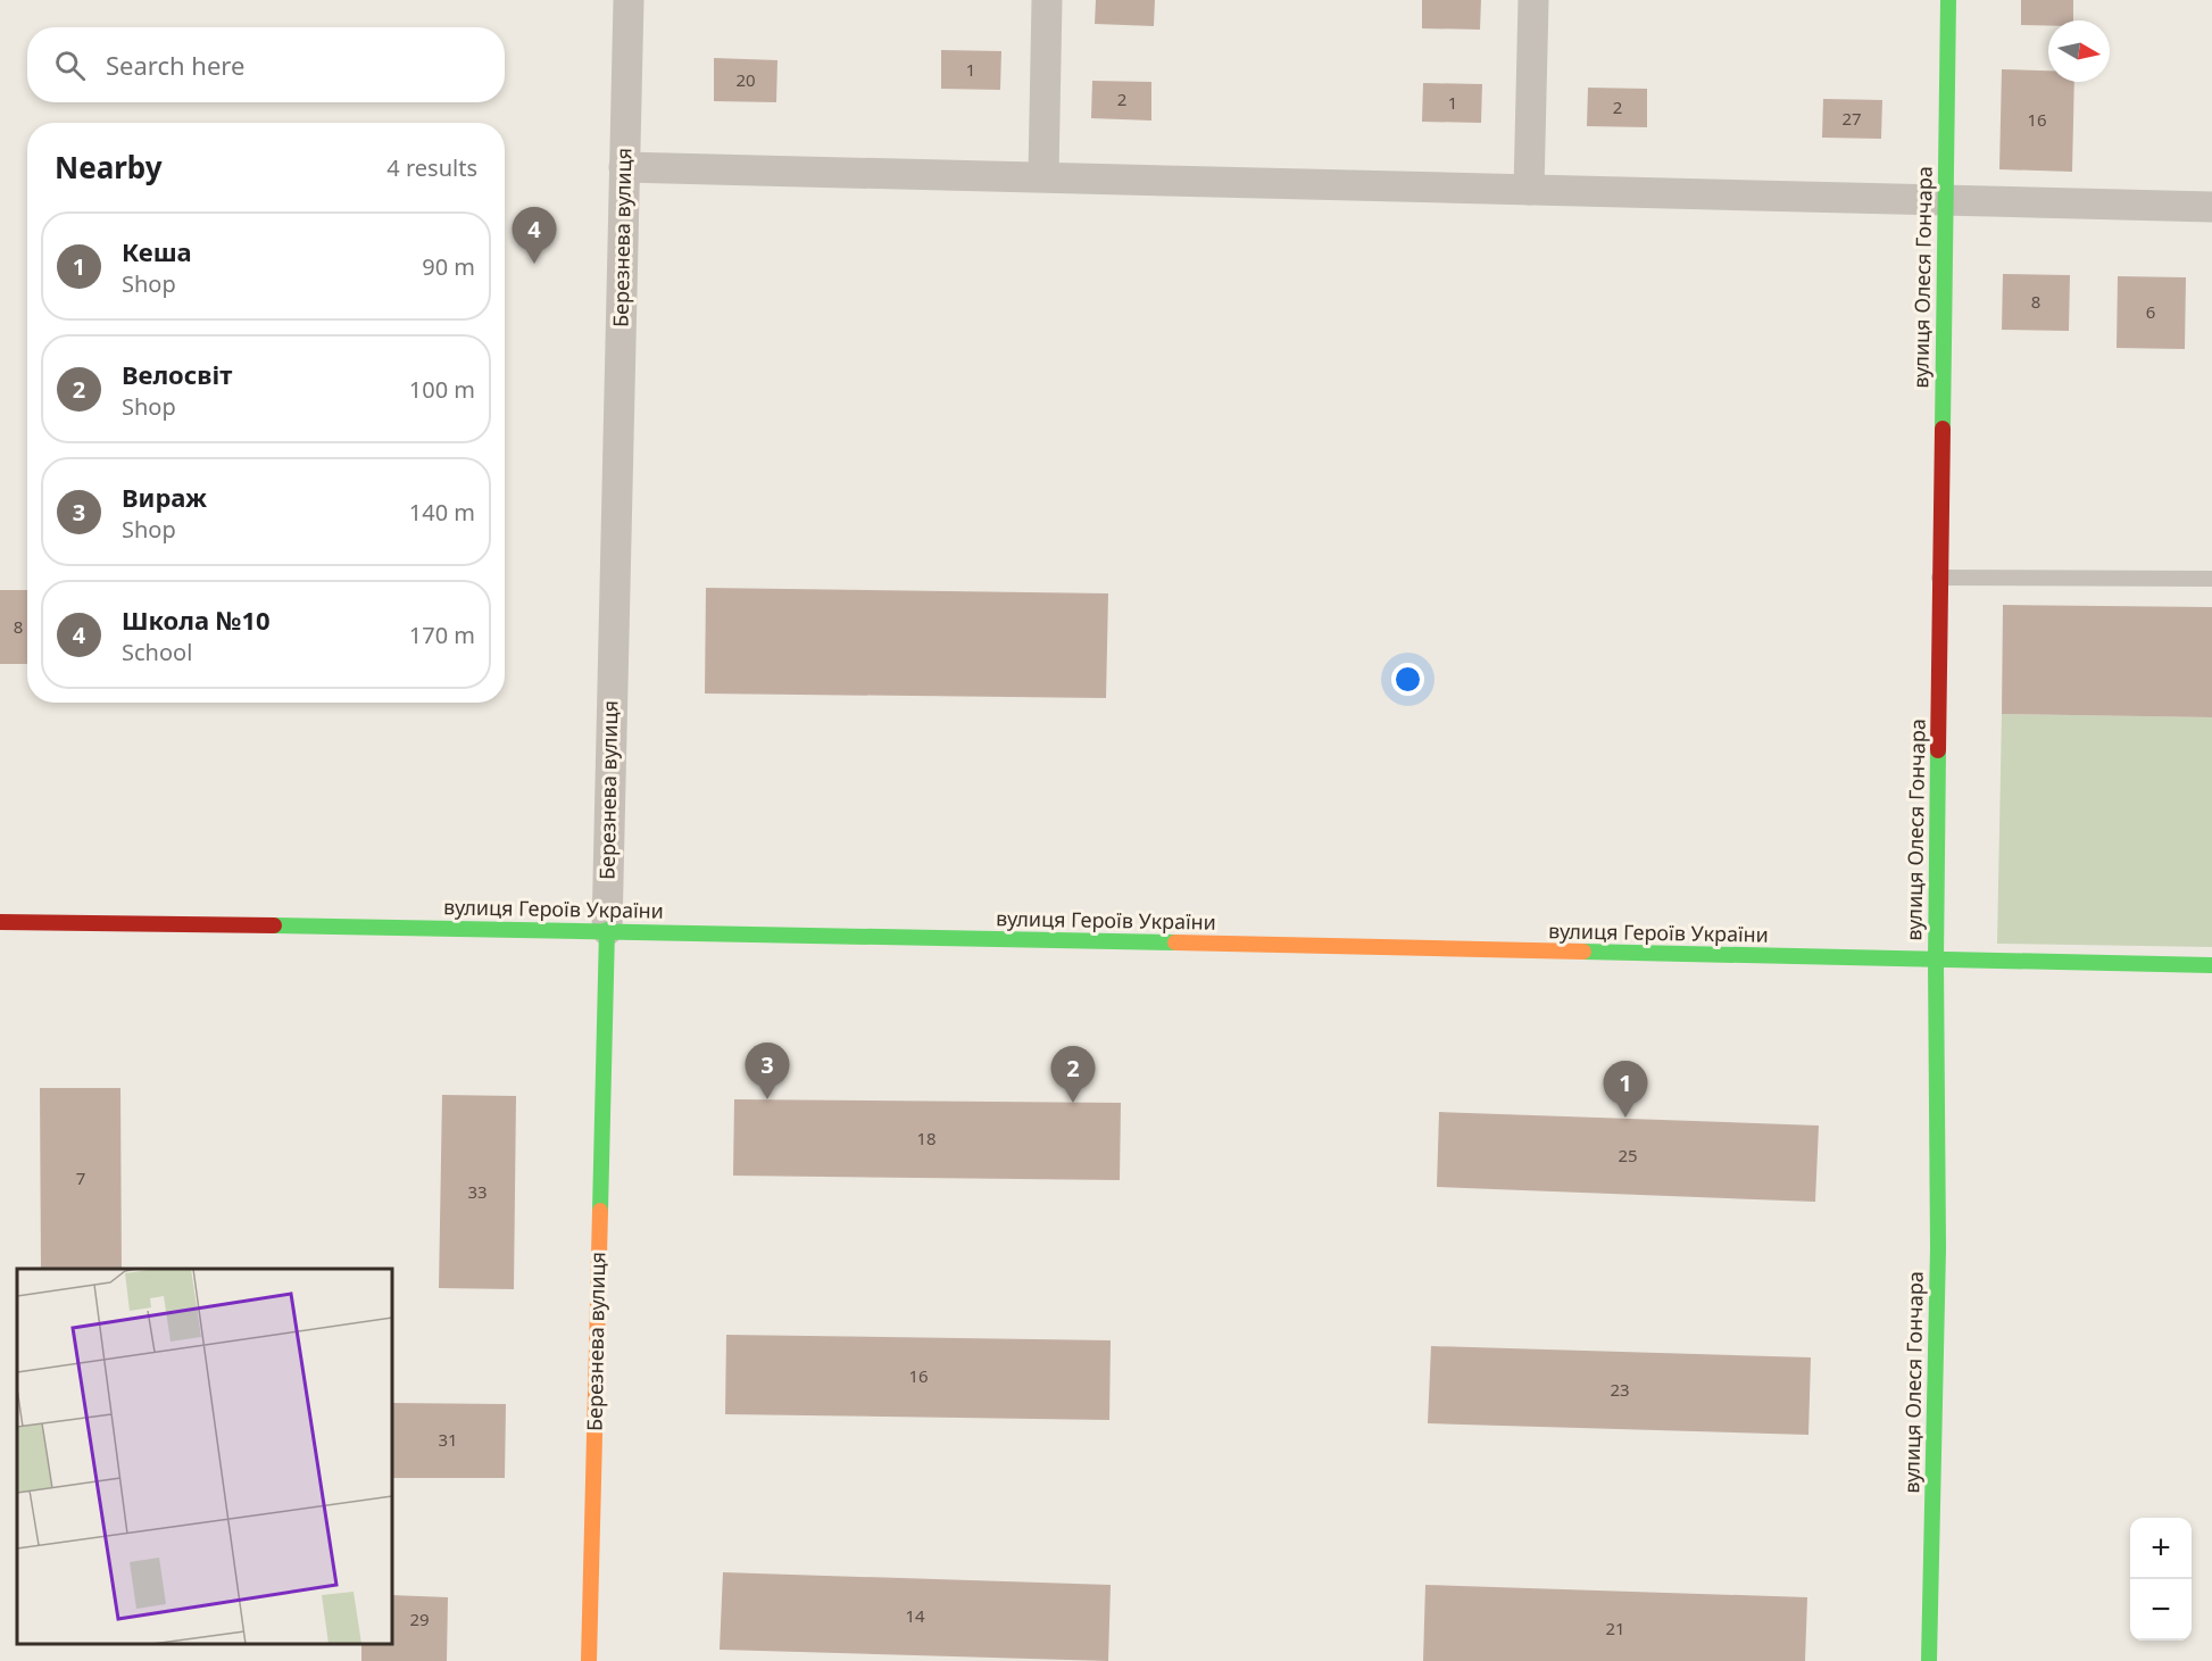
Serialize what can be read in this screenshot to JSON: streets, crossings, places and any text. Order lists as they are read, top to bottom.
{
  "streets": {
    "street": ["Березнева вулиця", "вулиця Олеся Гончара", "вулиця Героїв України"]
  },
  "crossings": [
    ["Березнева вулиця", "вулиця Героїв України"],
    ["вулиця Олеся Гончара", "вулиця Героїв України"]
  ],
  "house_numbers": [
    "1",
    "20",
    "2",
    "1",
    "2",
    "27",
    "16",
    "8",
    "6",
    "8",
    "18",
    "25",
    "7",
    "33",
    "16",
    "23",
    "31",
    "14",
    "29",
    "21"
  ],
  "north": "right",
  "page": {
    "search": "Search here",
    "heading": ["Nearby", "4 results"],
    "pins": [
      "4",
      "3",
      "2",
      "1"
    ],
    "list": [
      {
        "mark": "1",
        "name": "Кеша",
        "note": "Shop",
        "value": "90 m"
      },
      {
        "mark": "2",
        "name": "Велосвіт",
        "note": "Shop",
        "value": "100 m"
      },
      {
        "mark": "3",
        "name": "Вираж",
        "note": "Shop",
        "value": "140 m"
      },
      {
        "mark": "4",
        "name": "Школа №10",
        "note": "School",
        "value": "170 m"
      }
    ],
    "map_buttons": ["+", "−"]
  }
}
